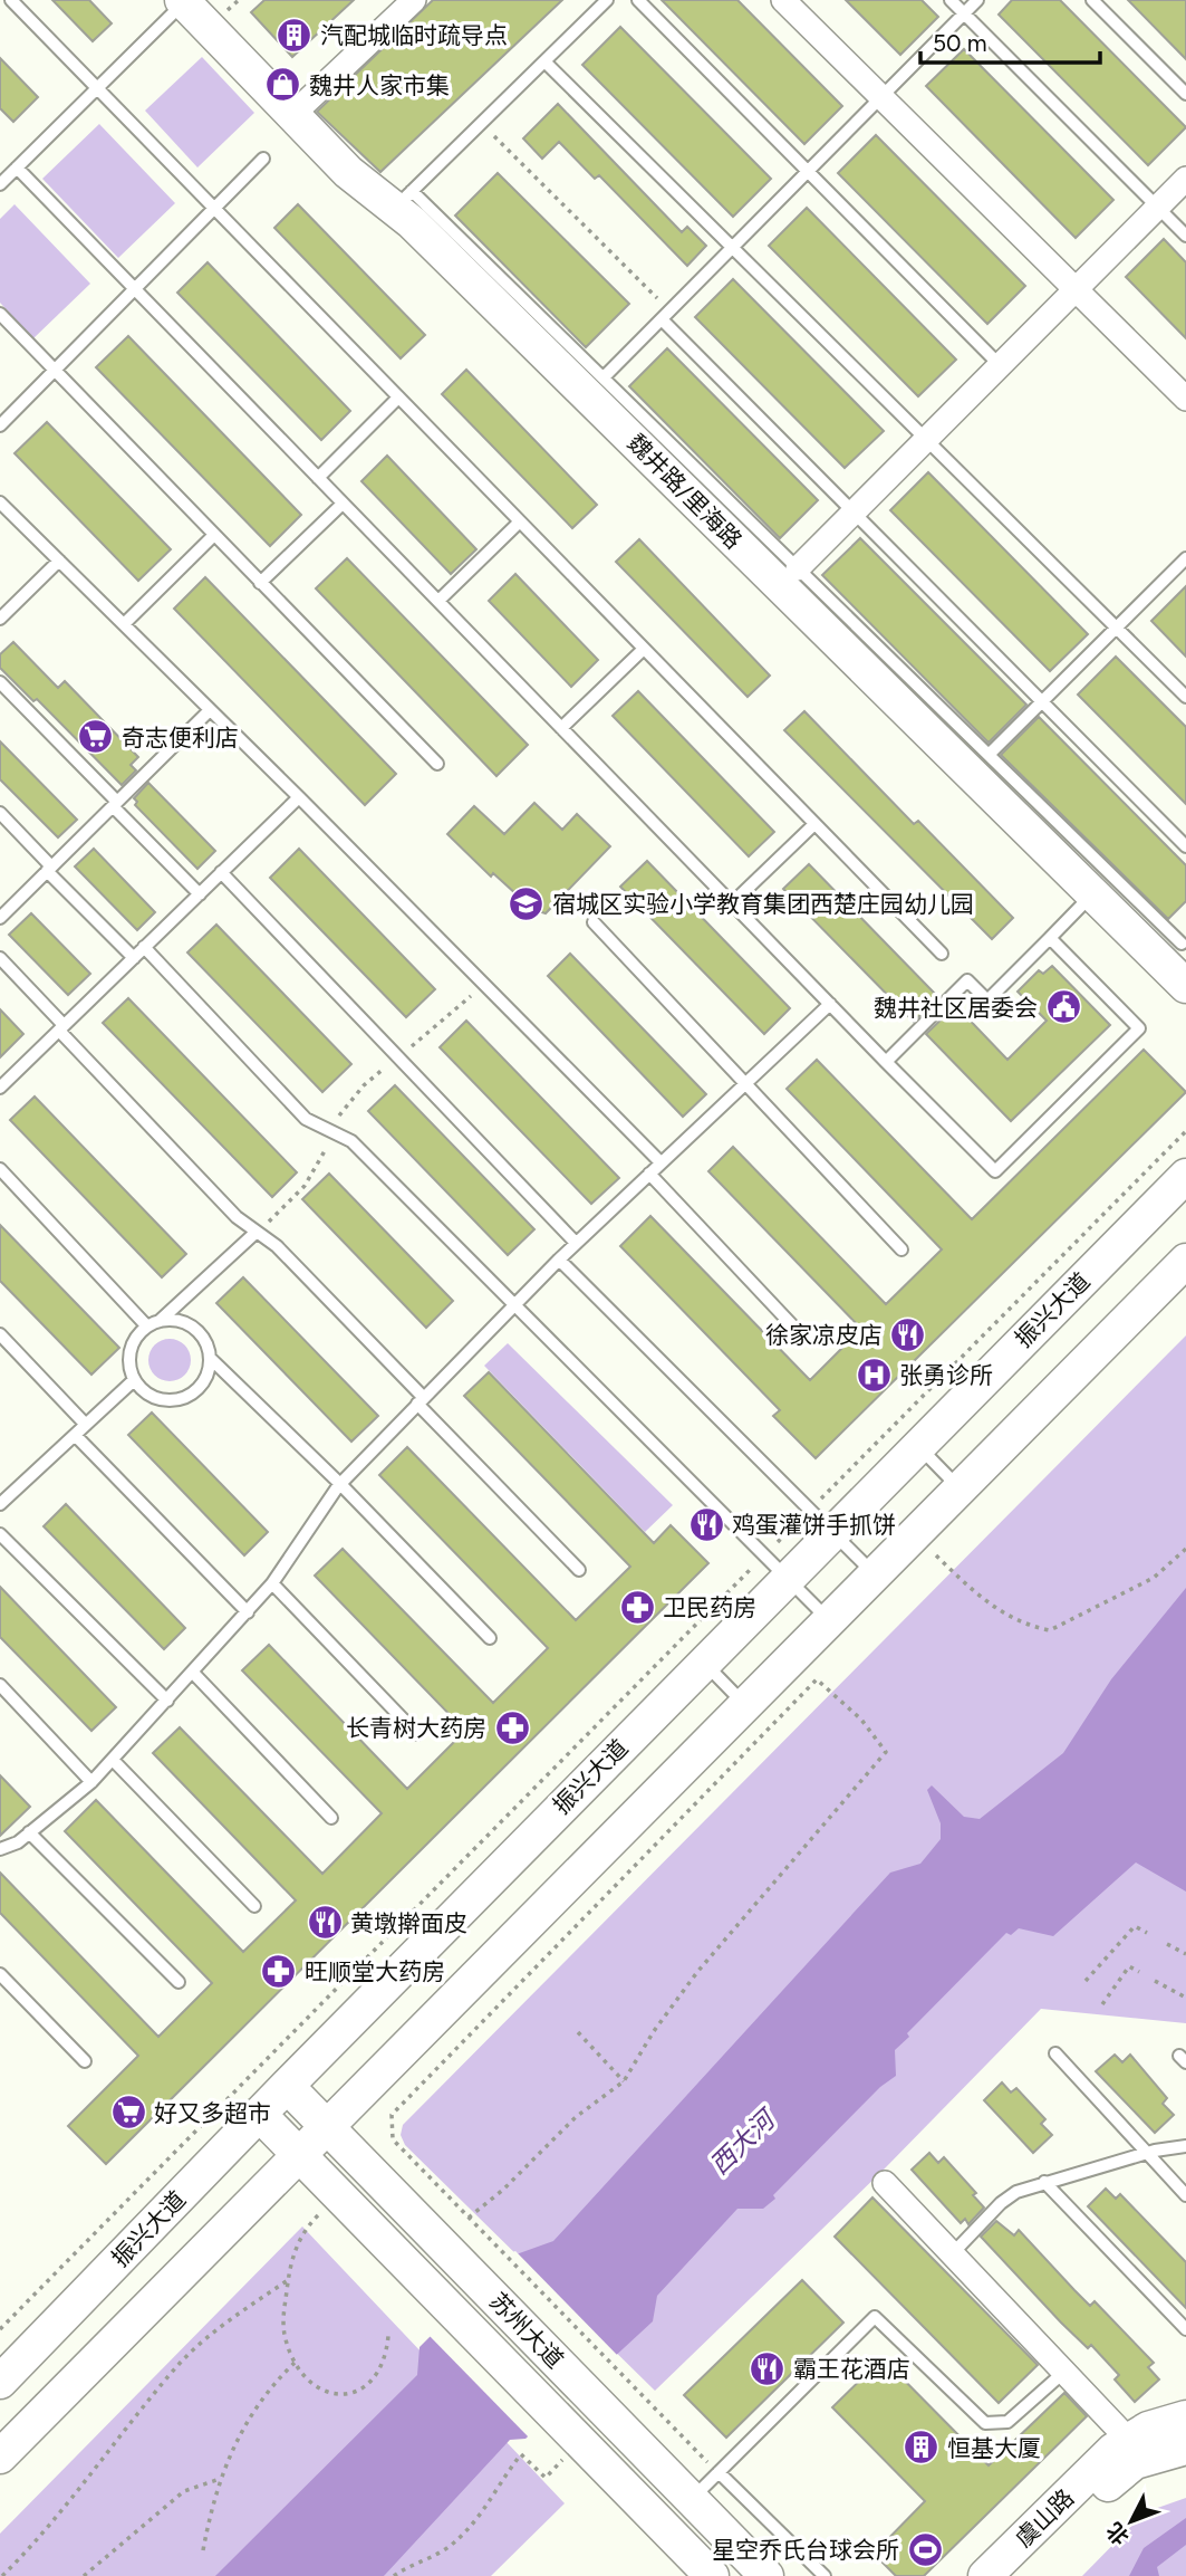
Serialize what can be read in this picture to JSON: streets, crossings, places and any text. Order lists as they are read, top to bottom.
{
  "streets": {
    "main road": [
      "魏井路/里海路",
      "振兴大道",
      "苏州大道",
      "虞山路"
    ]
  },
  "crossings": [
    ["振兴大道", "苏州大道"]
  ],
  "water": ["西大河"],
  "places": {
    "building": ["汽配城临时疏导点", "恒基大厦"],
    "shop": ["魏井人家市集"],
    "supermarket": ["奇志便利店", "好又多超市"],
    "school or university": ["宿城区实验小学教育集团西楚庄园幼儿园"],
    "public building": ["魏井社区居委会"],
    "restaurant": [
      "徐家凉皮店",
      "鸡蛋灌饼手抓饼",
      "黄墩擀面皮",
      "霸王花酒店"
    ],
    "hospital": ["张勇诊所"],
    "pharmacy": ["卫民药房", "长青树大药房", "旺顺堂大药房"],
    "sports": ["星空乔氏台球会所"]
  },
  "scale_bar": "50 m",
  "north": "bottom left"
}
